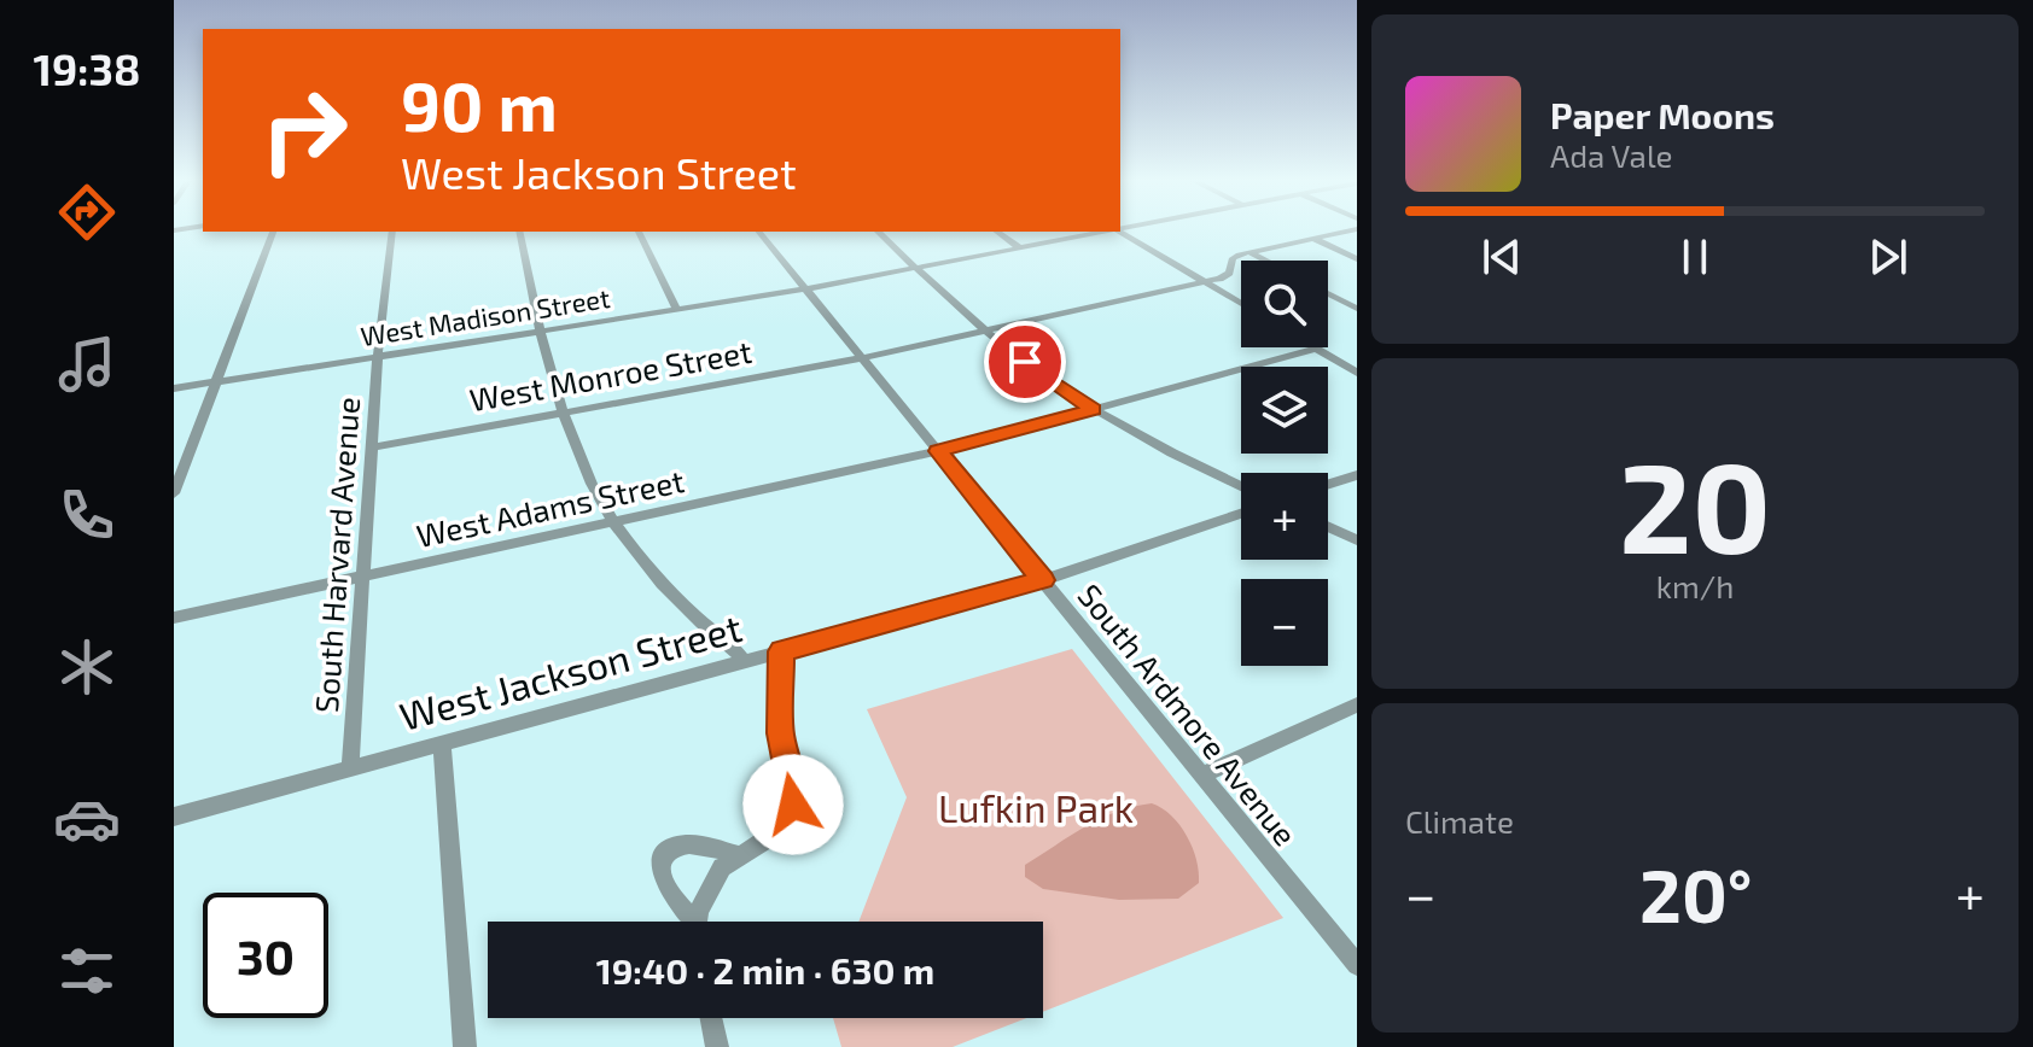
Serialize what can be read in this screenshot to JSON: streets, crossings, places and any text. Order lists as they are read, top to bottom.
{
  "streets": {
    "street": [
      "West Madison Street",
      "West Monroe Street",
      "West Adams Street",
      "South Harvard Avenue",
      "West Jackson Street",
      "South Ardmore Avenue"
    ]
  },
  "crossings": [
    ["West Madison Street", "South Harvard Avenue"],
    ["West Madison Street", "South Ardmore Avenue"],
    ["West Monroe Street", "South Harvard Avenue"],
    ["West Monroe Street", "South Ardmore Avenue"],
    ["West Adams Street", "South Harvard Avenue"],
    ["West Adams Street", "South Ardmore Avenue"],
    ["South Harvard Avenue", "West Jackson Street"],
    ["West Jackson Street", "South Ardmore Avenue"]
  ],
  "parks": ["Lufkin Park"],
  "page": {
    "tabs": "19:38",
    "turn": ["90 m", "West Jackson Street"],
    "song": ["Paper Moons", "Ada Vale"],
    "map_buttons": ["+", "−"],
    "tile": [
      ["20", "km/h"],
      "Climate"
    ],
    "heat": ["−", "20°", "+"],
    "limit": "30",
    "trip": "19:40 · 2 min · 630 m"
  }
}
